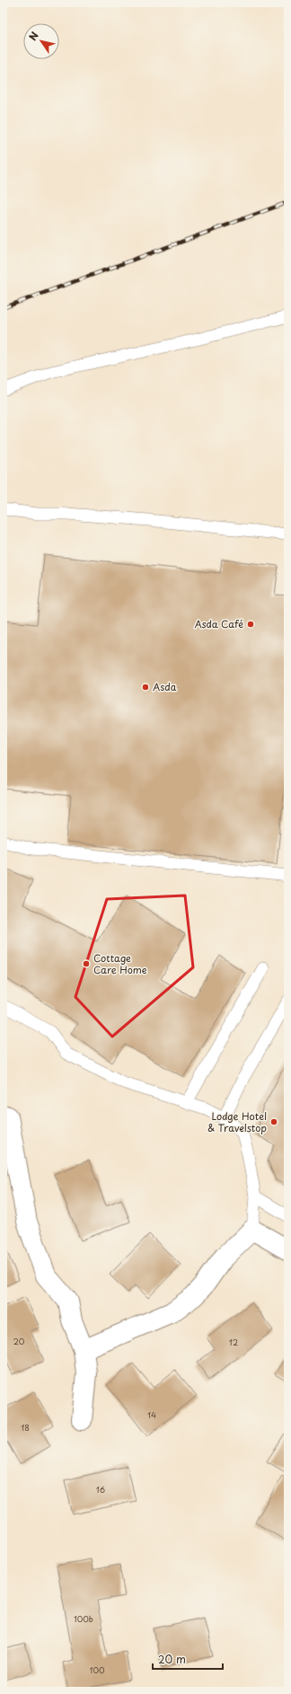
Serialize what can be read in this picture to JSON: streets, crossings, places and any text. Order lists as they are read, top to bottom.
{
  "places": [
    "Asda Café",
    "Asda",
    "Cottage Care Home",
    "Lodge Hotel & Travelstop"
  ],
  "house_numbers": [
    "20",
    "12",
    "14",
    "18",
    "16",
    "100b",
    "100"
  ],
  "scale_bar": "20 m",
  "north": "top left"
}
